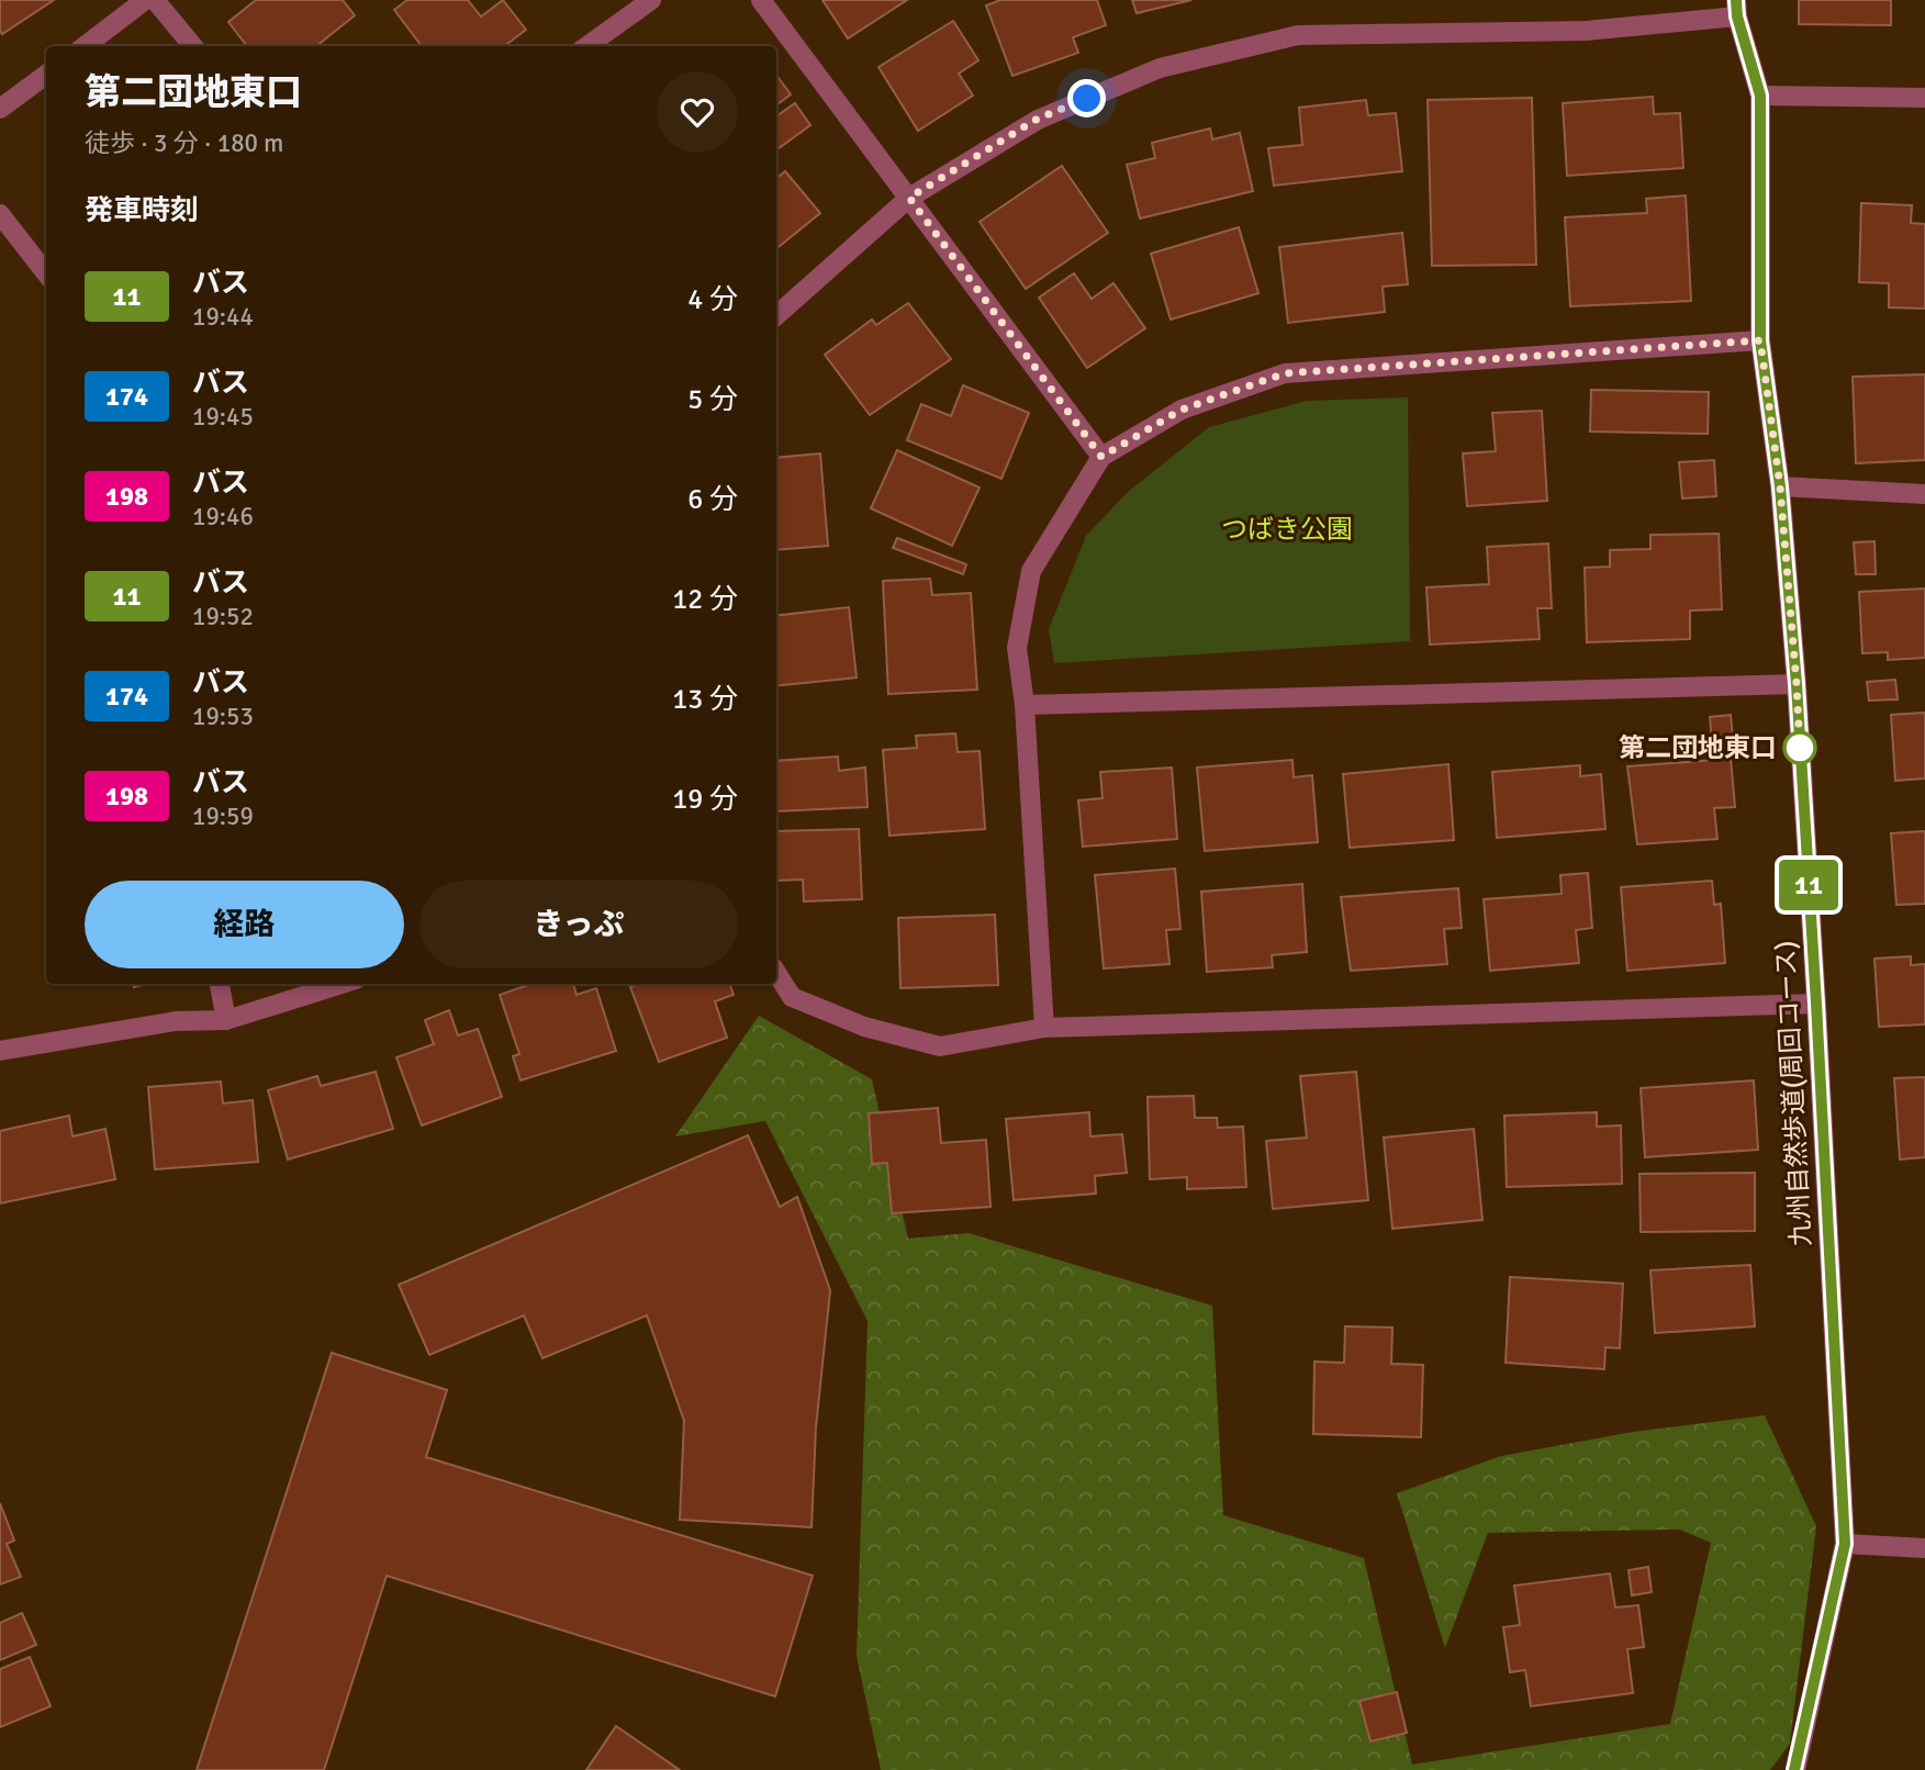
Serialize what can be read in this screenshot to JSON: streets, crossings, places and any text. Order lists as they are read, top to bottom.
{
  "streets": {
    "street": ["九州自然歩道(周回コース)"]
  },
  "parks": ["つばき公園"],
  "places": ["第二団地東口"],
  "lines": ["bus line 11"],
  "page": {
    "on_map": "11",
    "heading": [
      ["第二団地東口", "徒歩 · 3 分 · 180 m"],
      "発車時刻"
    ],
    "list": [
      {
        "mark": "11",
        "name": "バス",
        "note": "19:44",
        "value": "4 分"
      },
      {
        "mark": "174",
        "name": "バス",
        "note": "19:45",
        "value": "5 分"
      },
      {
        "mark": "198",
        "name": "バス",
        "note": "19:46",
        "value": "6 分"
      },
      {
        "mark": "11",
        "name": "バス",
        "note": "19:52",
        "value": "12 分"
      },
      {
        "mark": "174",
        "name": "バス",
        "note": "19:53",
        "value": "13 分"
      },
      {
        "mark": "198",
        "name": "バス",
        "note": "19:59",
        "value": "19 分"
      }
    ],
    "buttons": ["経路", "きっぷ"]
  }
}
